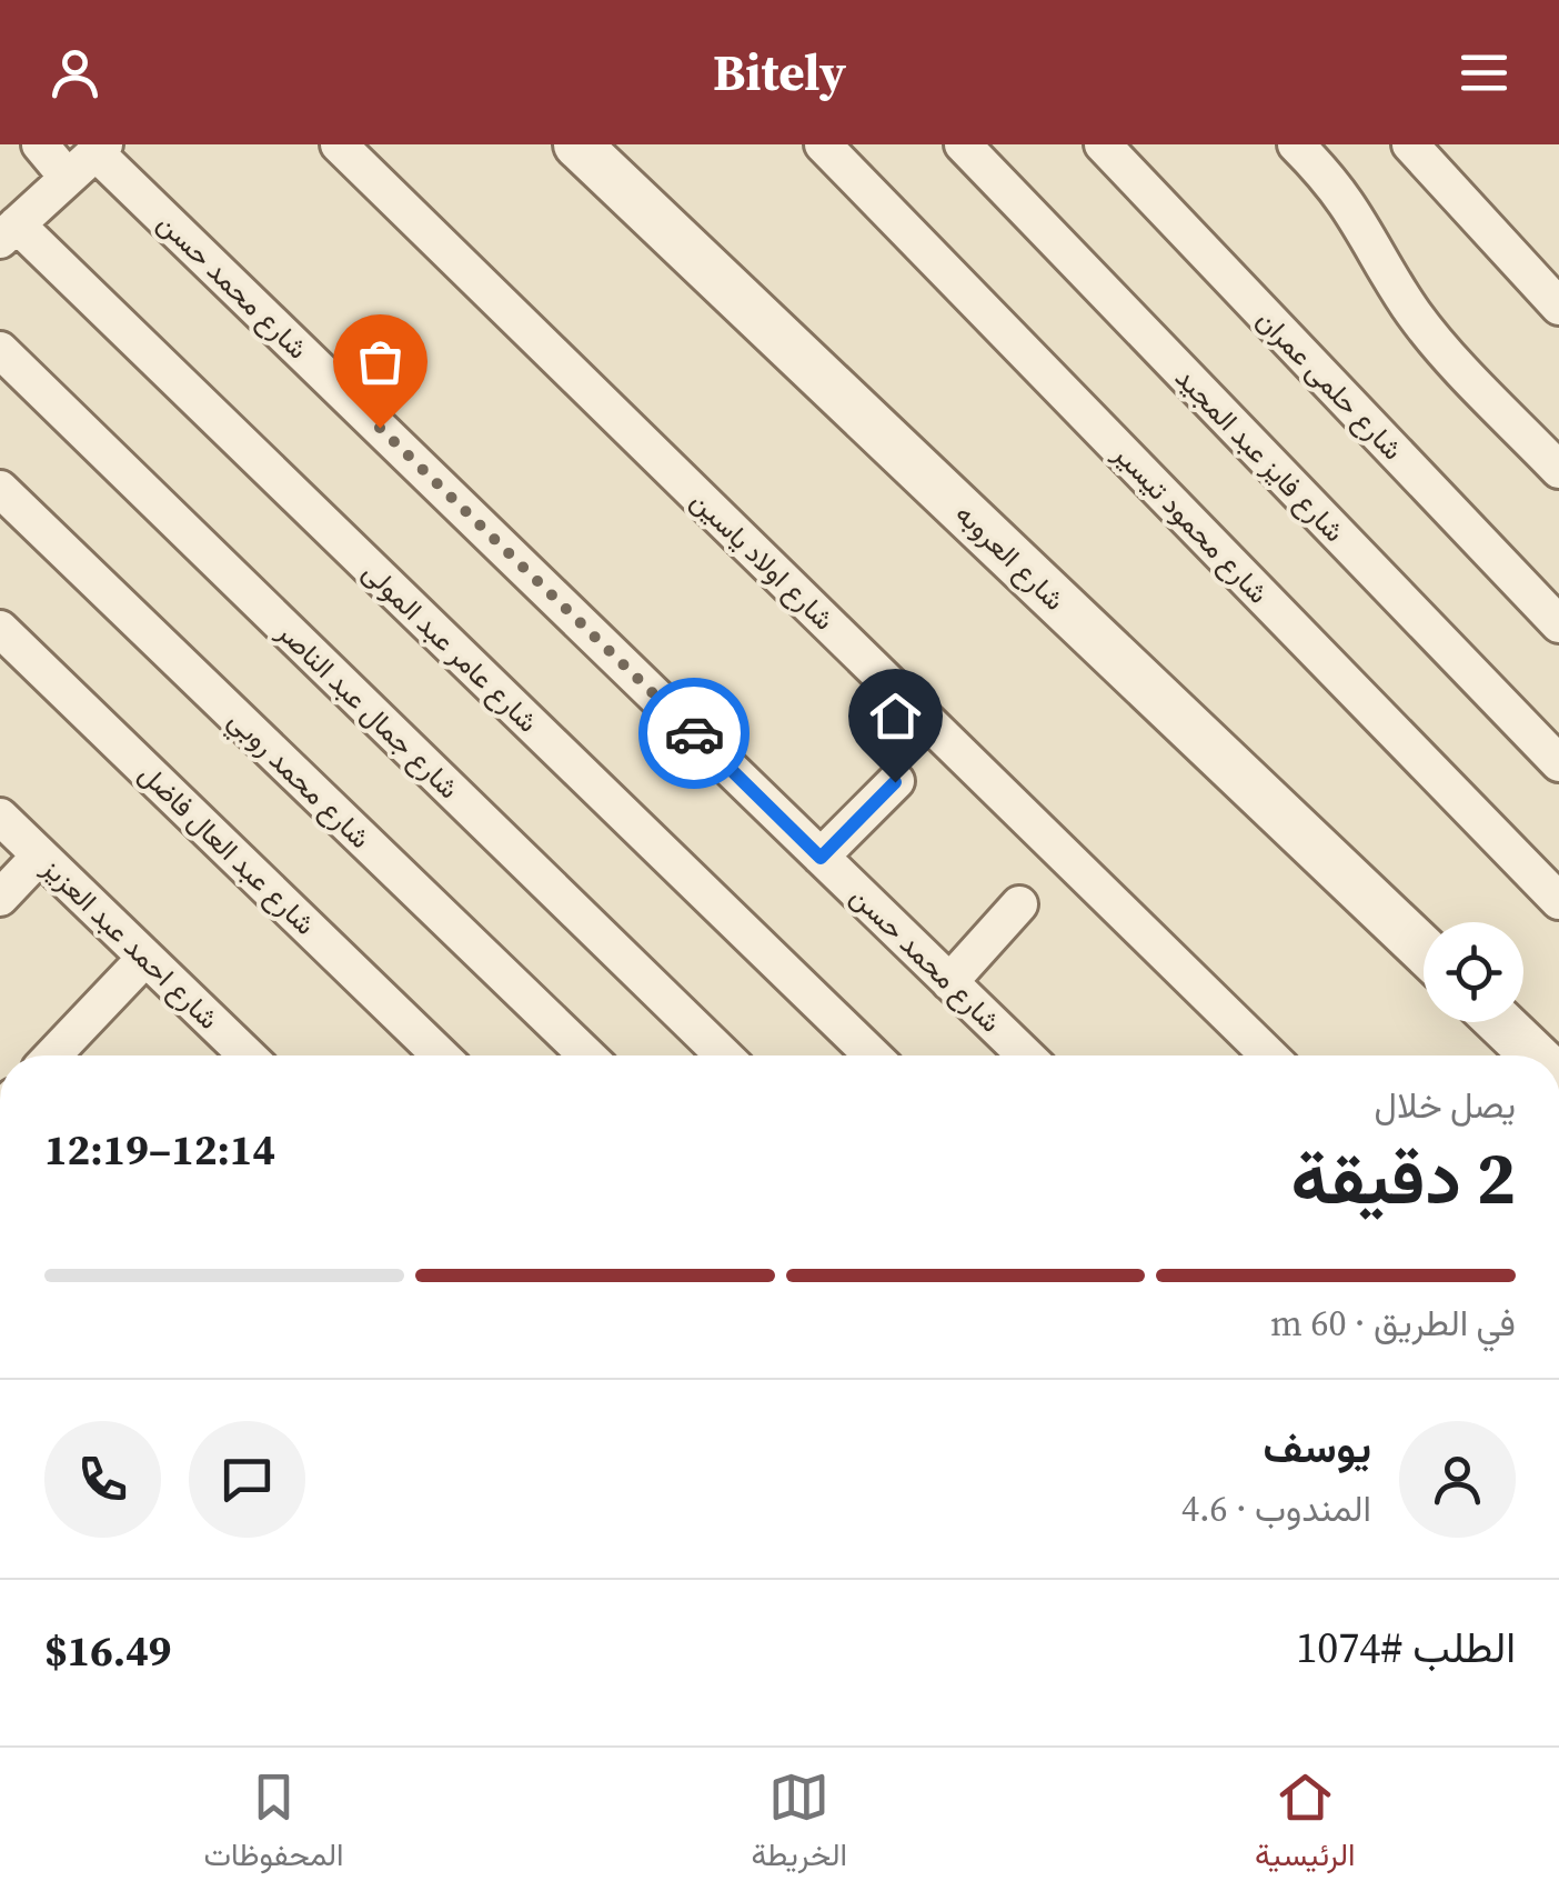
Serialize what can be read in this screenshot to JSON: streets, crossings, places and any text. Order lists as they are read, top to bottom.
{
  "streets": {
    "street": [
      "شارع محمد حسن",
      "شارع حلمى عمران",
      "شارع فايز عبد المجيد",
      "شارع محمود تيسير",
      "شارع العروبه",
      "شارع اولاد ياسين",
      "شارع عامر عبد المولى",
      "شارع جمال عبد الناصر",
      "شارع محمد روبي",
      "شارع عبد العال فاضل",
      "شارع احمد عبد العزيز"
    ]
  },
  "page": {
    "header": "Bitely",
    "heading": ["2 دقيقة", "يصل خلال", "12:14–12:19"],
    "panel": [
      "يوسف",
      "المندوب · 4.6",
      "الطلب #1074",
      "$16.49"
    ],
    "bar": "في الطريق · 60 m",
    "tabs": ["الرئيسية", "الخريطة", "المحفوظات"]
  }
}
